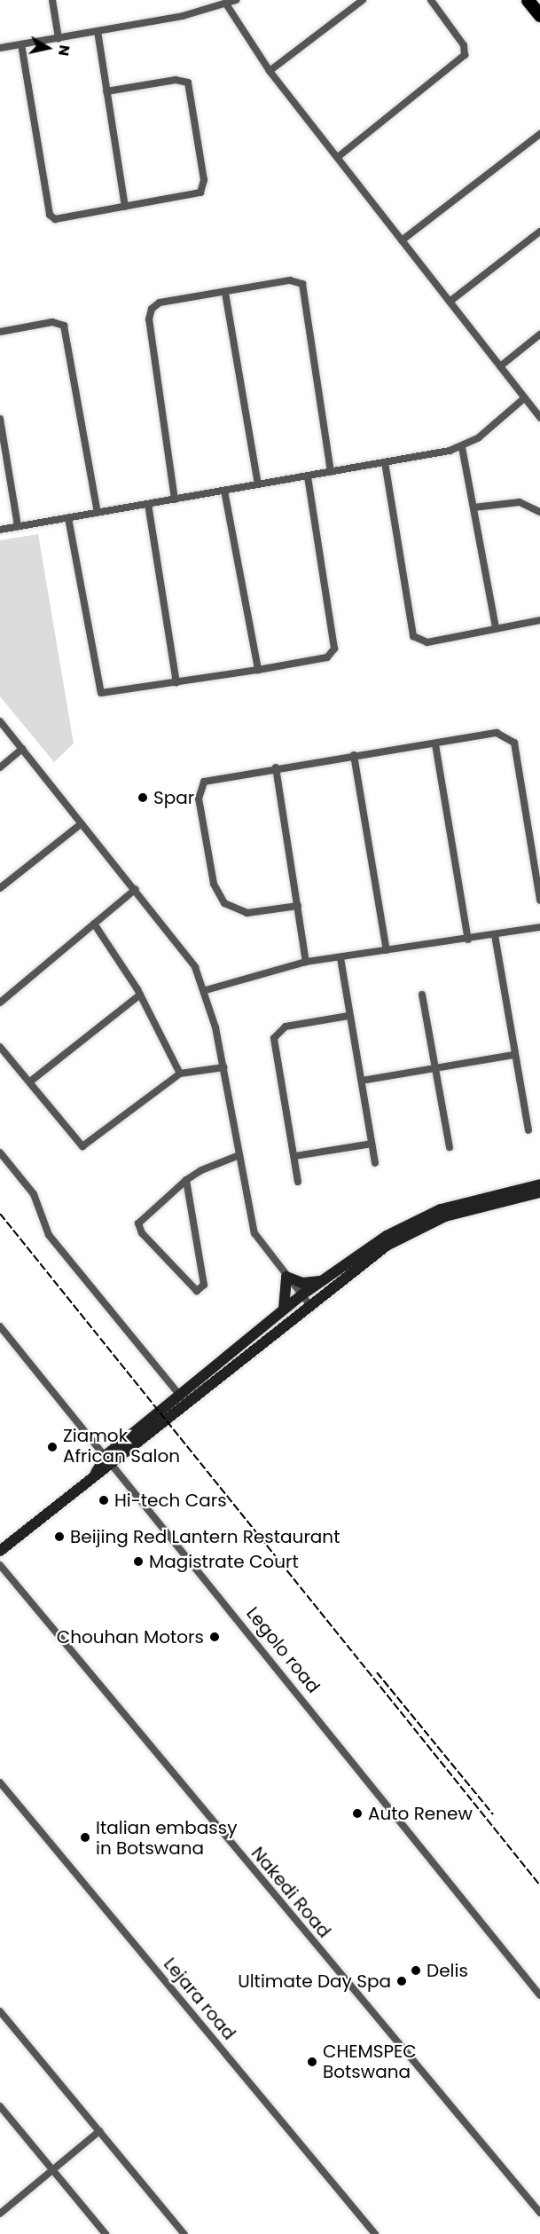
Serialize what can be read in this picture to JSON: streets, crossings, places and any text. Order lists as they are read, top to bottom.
{
  "streets": {
    "street": ["Legolo road", "Nakedi Road", "Lejara road"]
  },
  "places": [
    "Spar",
    "Ziamok African Salon",
    "Hi-tech Cars",
    "Beijing Red Lantern Restaurant",
    "Magistrate Court",
    "Chouhan Motors",
    "Auto Renew",
    "Italian embassy in Botswana",
    "Delis",
    "Ultimate Day Spa",
    "CHEMSPEC Botswana"
  ],
  "north": "right"
}
